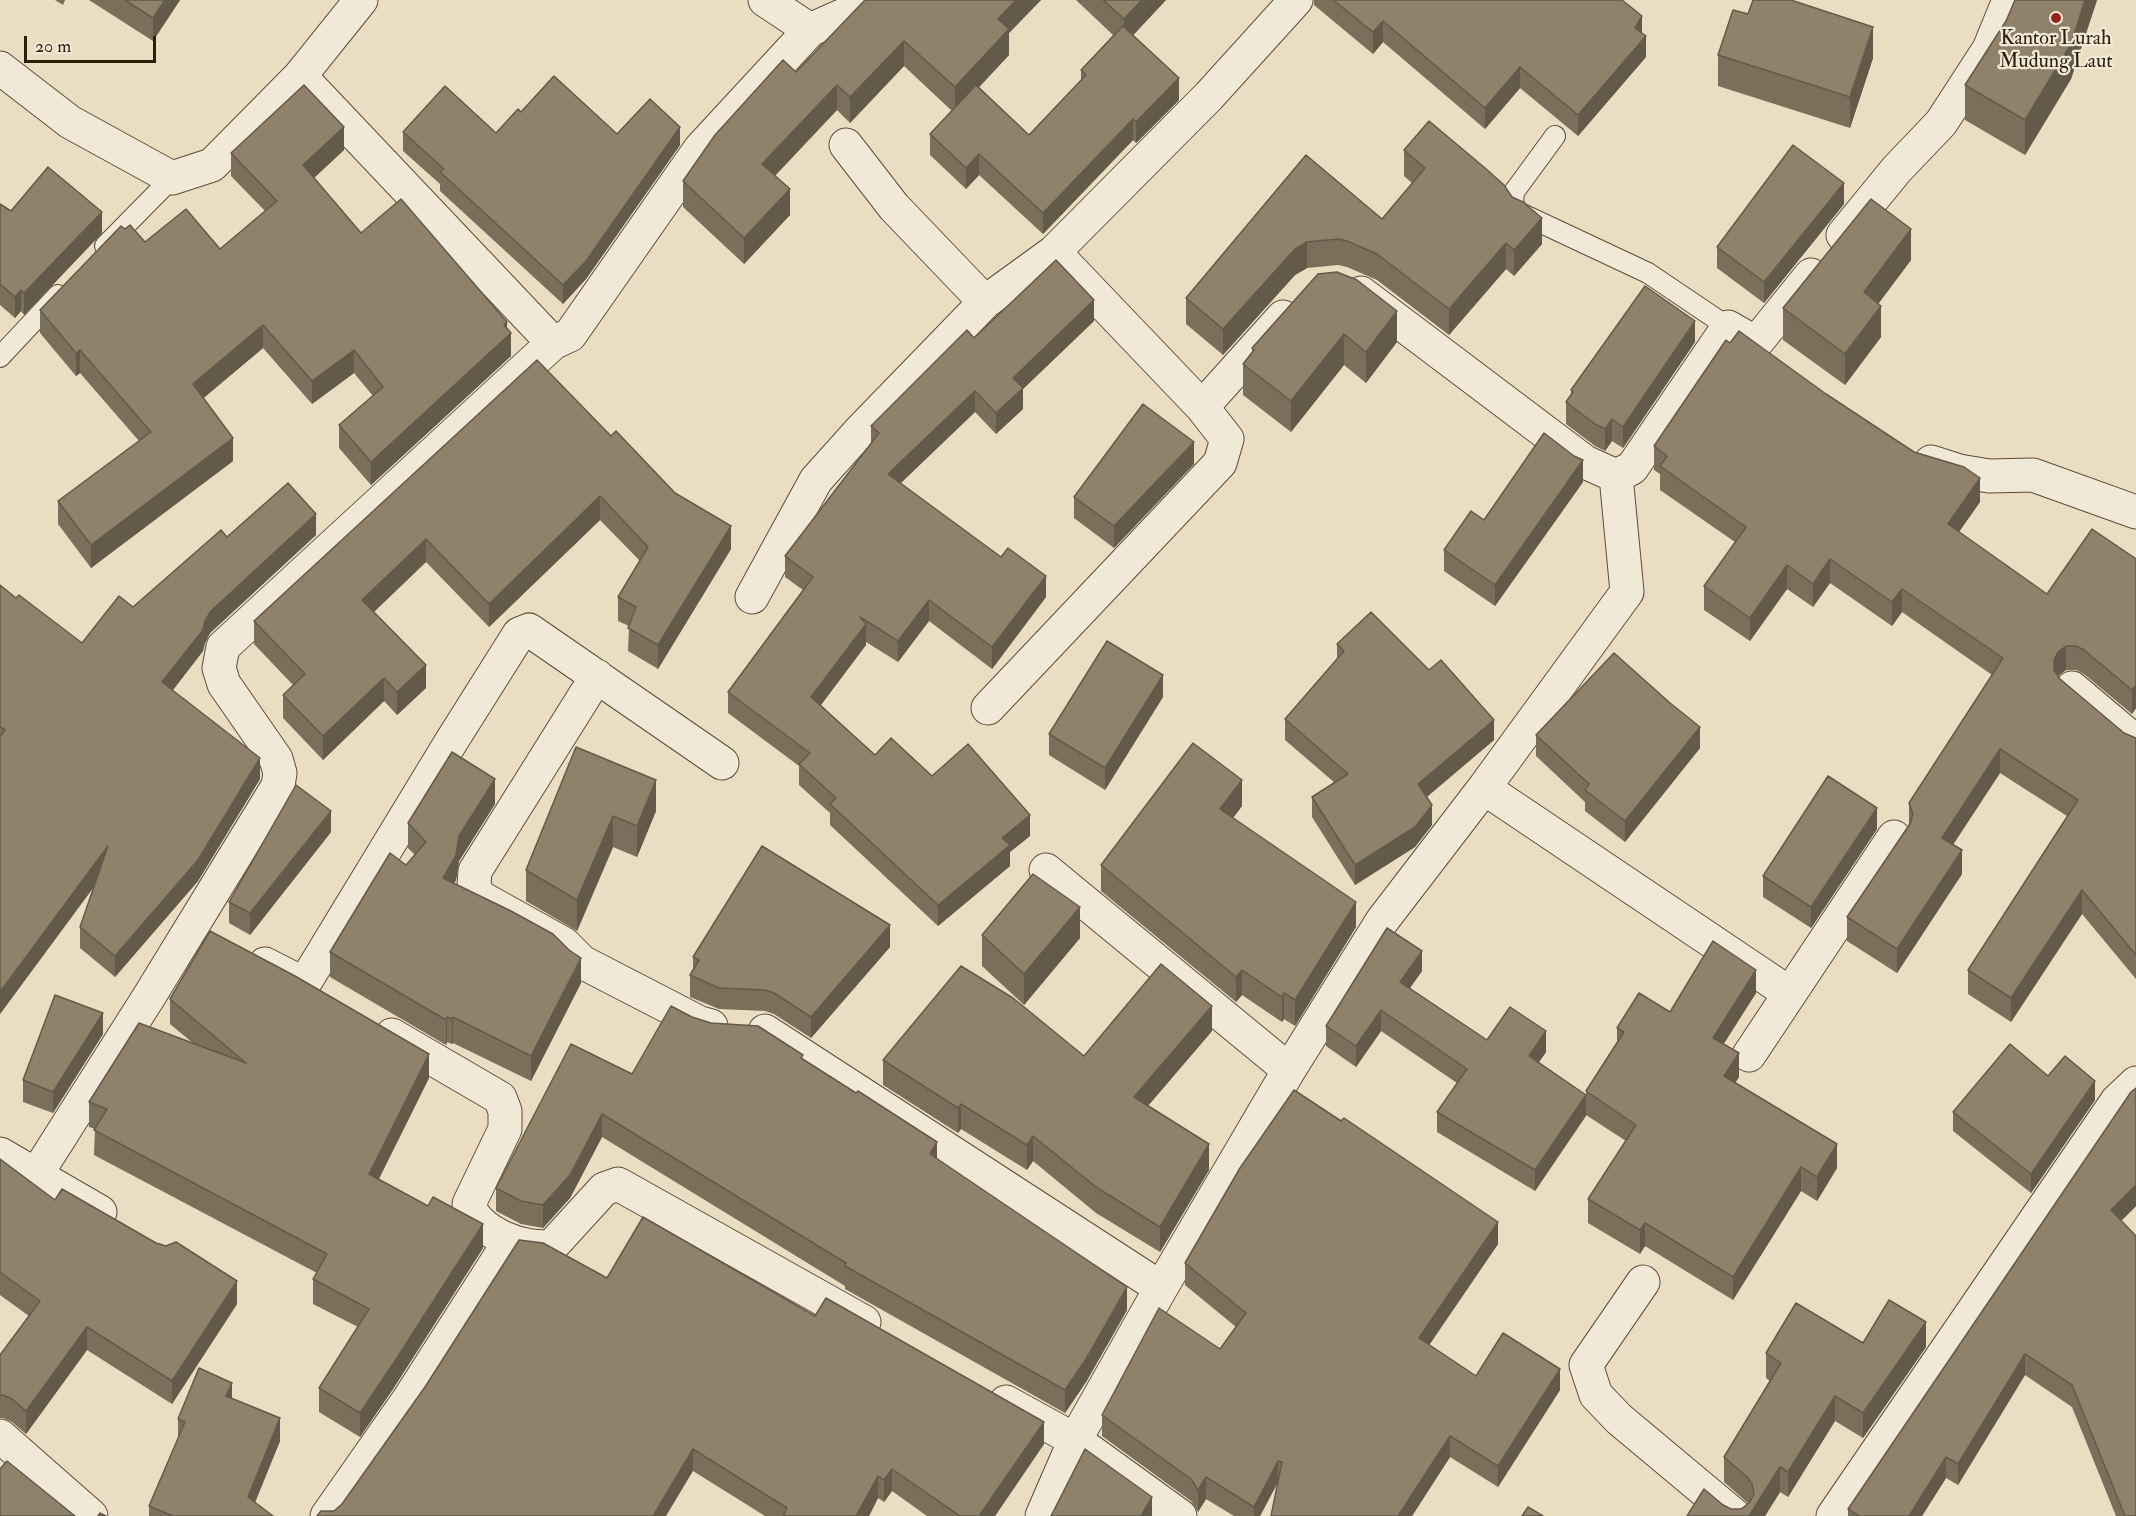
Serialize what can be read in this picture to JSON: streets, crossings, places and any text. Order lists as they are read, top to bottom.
{
  "places": ["Kantor Lurah Mudung Laut"],
  "scale_bar": "20 m"
}
